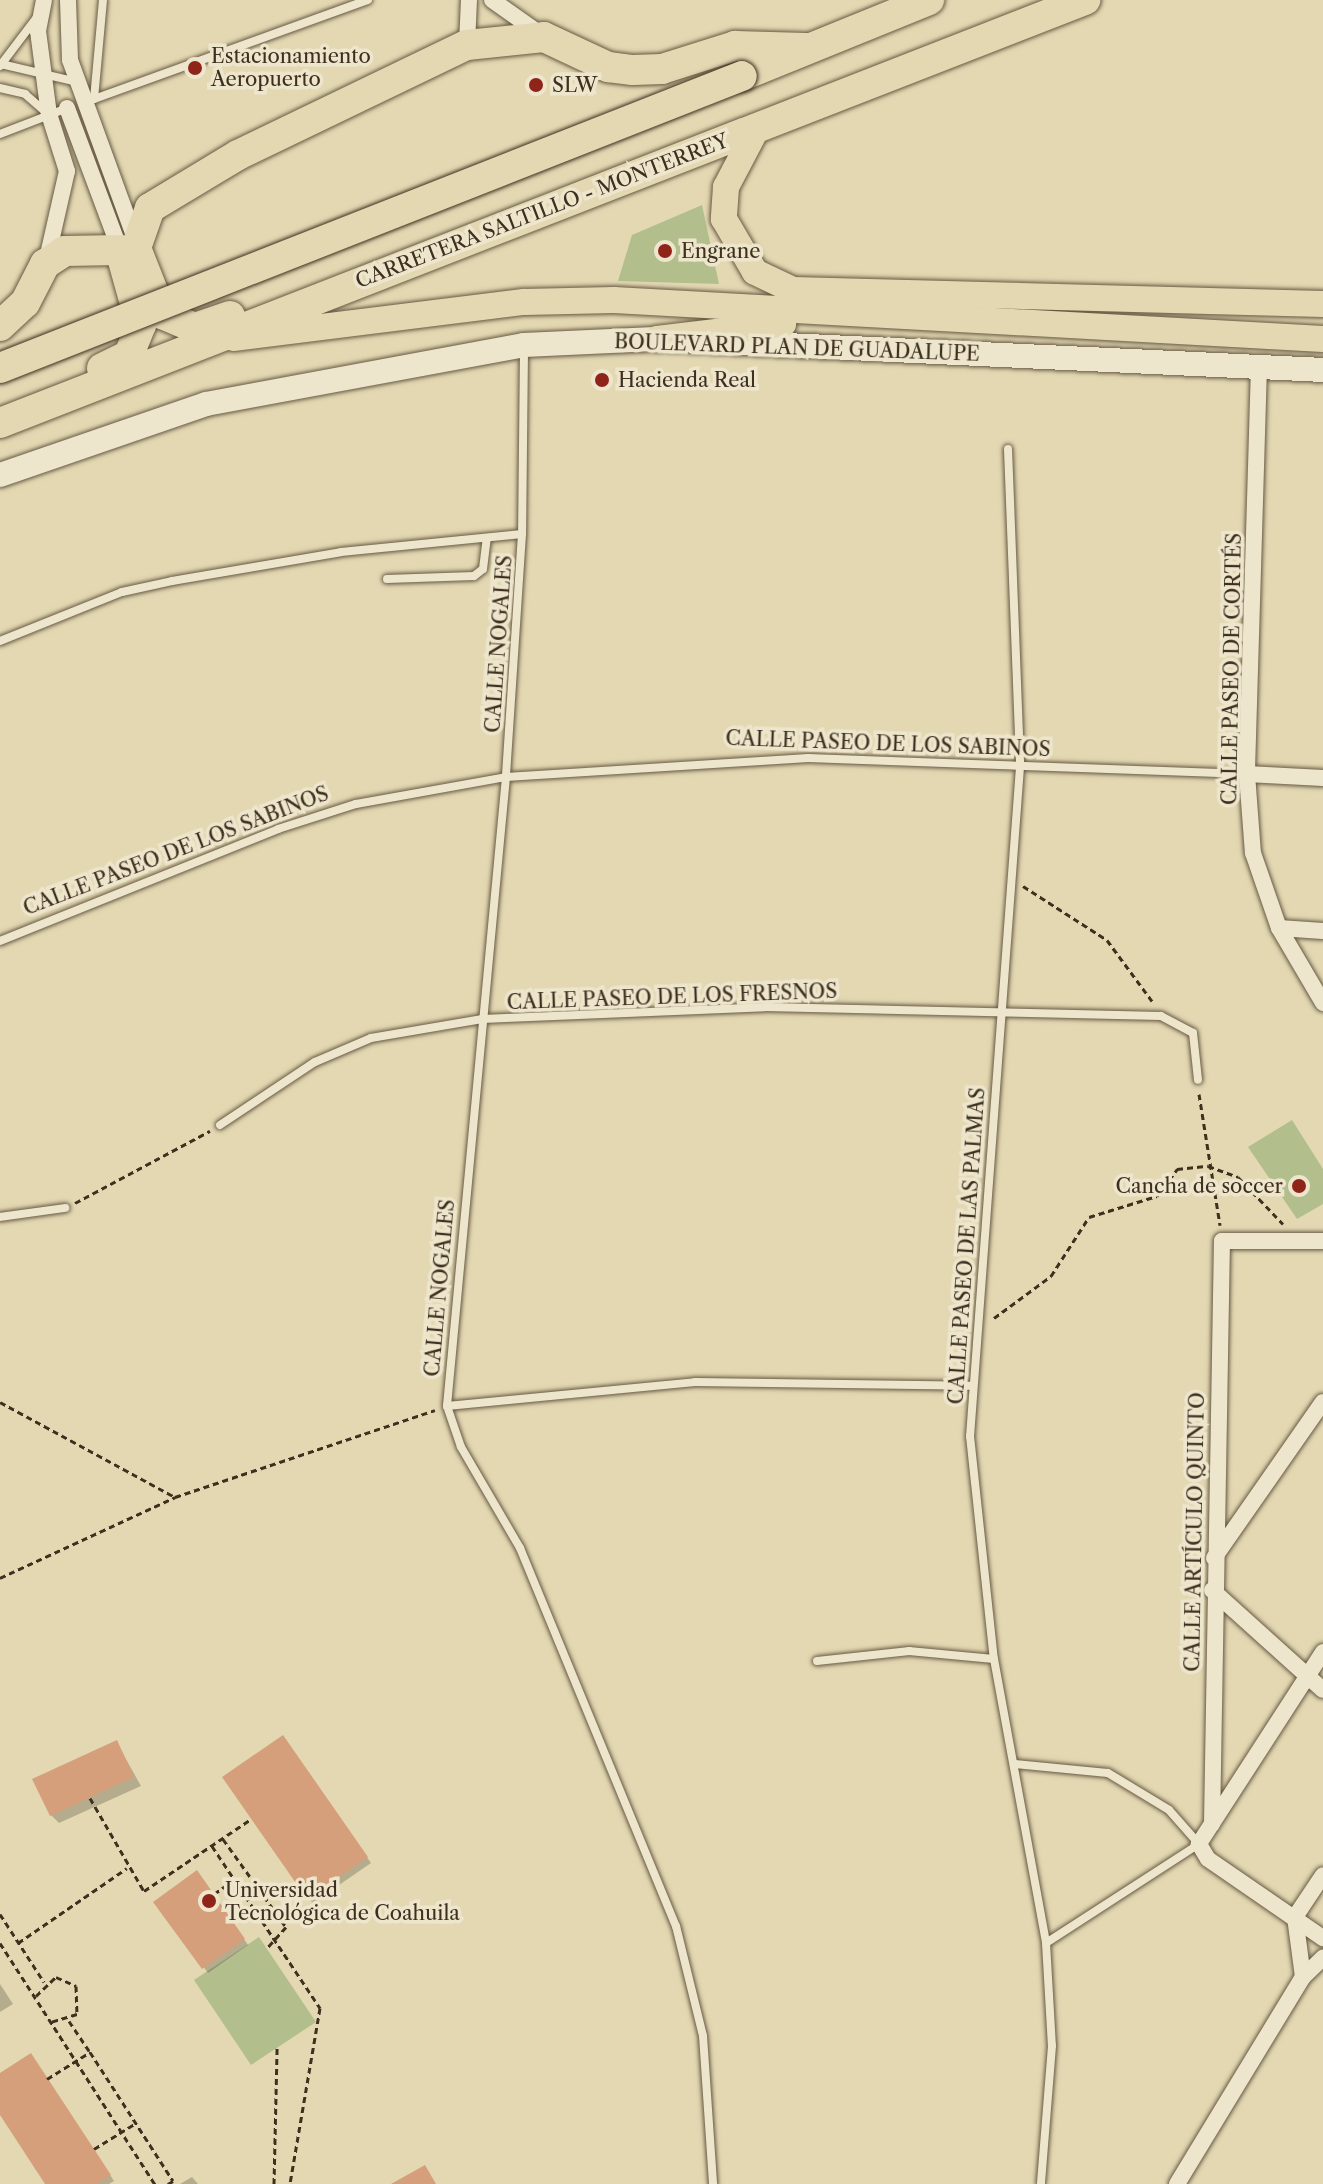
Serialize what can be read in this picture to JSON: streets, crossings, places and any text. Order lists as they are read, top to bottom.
{
  "streets": {
    "highway": ["CARRETERA SALTILLO - MONTERREY"],
    "main road": ["BOULEVARD PLAN DE GUADALUPE"],
    "street": ["CALLE PASEO DE CORTÉS", "CALLE PASEO DE LOS SABINOS", "CALLE ARTÍCULO QUINTO"],
    "lane": ["CALLE NOGALES", "CALLE PASEO DE LOS FRESNOS", "CALLE PASEO DE LAS PALMAS"]
  },
  "crossings": [
    ["CARRETERA SALTILLO - MONTERREY", "BOULEVARD PLAN DE GUADALUPE"],
    ["BOULEVARD PLAN DE GUADALUPE", "CALLE NOGALES"],
    ["BOULEVARD PLAN DE GUADALUPE", "CALLE PASEO DE CORTÉS"],
    ["CALLE NOGALES", "CALLE PASEO DE LOS SABINOS"],
    ["CALLE NOGALES", "CALLE PASEO DE LOS FRESNOS"],
    ["CALLE PASEO DE CORTÉS", "CALLE PASEO DE LOS SABINOS"],
    ["CALLE PASEO DE LOS SABINOS", "CALLE PASEO DE LAS PALMAS"],
    ["CALLE PASEO DE LOS FRESNOS", "CALLE PASEO DE LAS PALMAS"]
  ],
  "places": [
    "Estacionamiento Aeropuerto",
    "SLW",
    "Engrane",
    "Hacienda Real",
    "Cancha de soccer",
    "Universidad Tecnológica de Coahuila"
  ]
}
